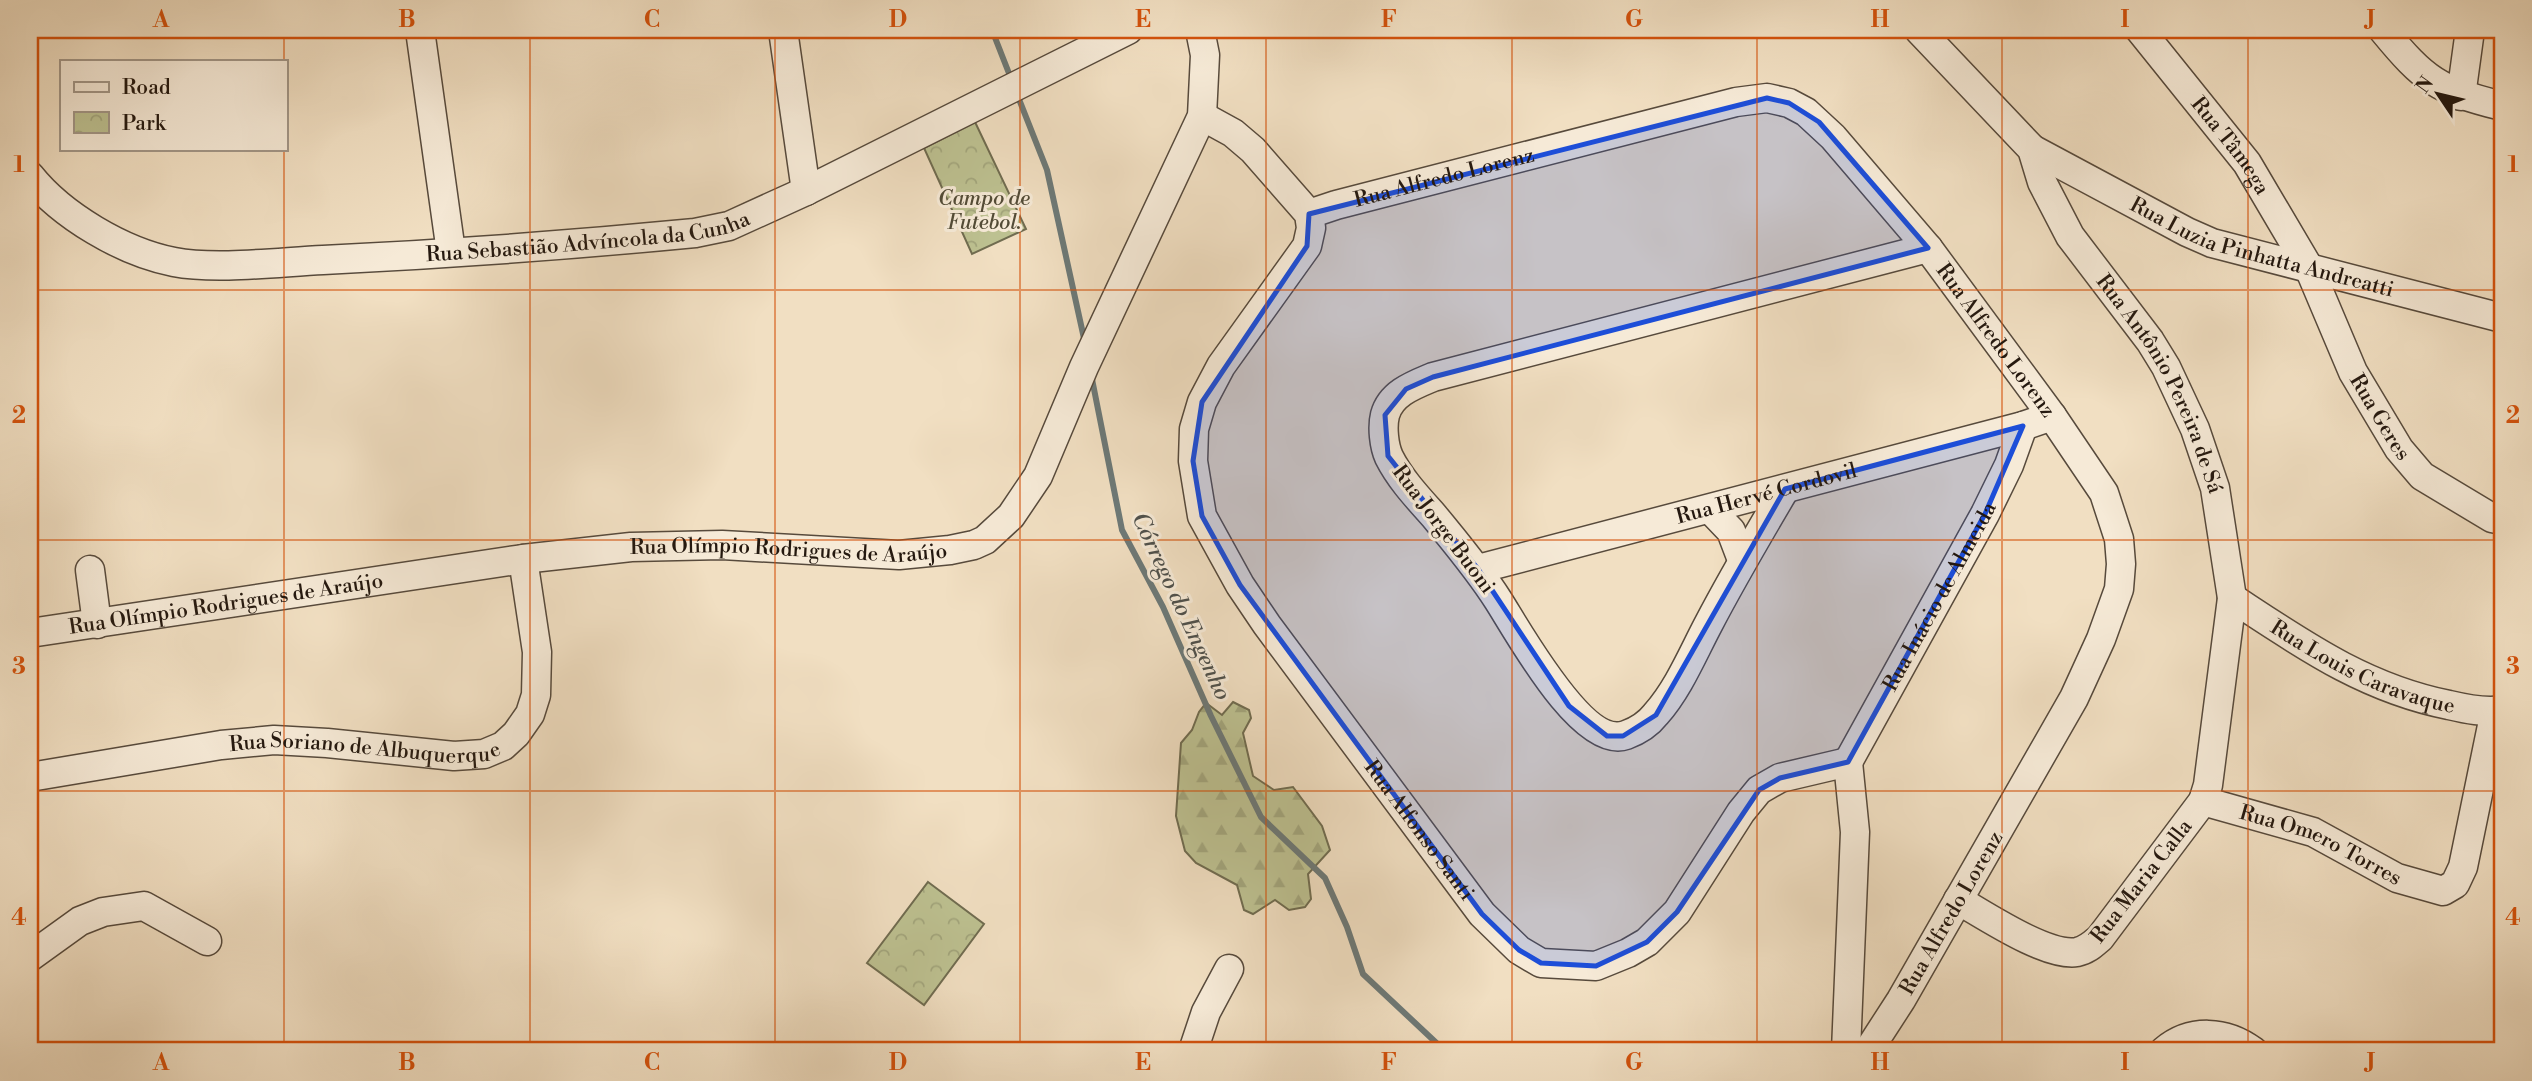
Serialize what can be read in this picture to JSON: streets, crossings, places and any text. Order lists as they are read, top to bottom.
{
  "streets": {
    "street": [
      "Rua Tâmega",
      "Rua Alfredo Lorenz",
      "Rua Sebastião Advíncola da Cunha",
      "Rua Luzia Pinhatta Andreatti",
      "Rua Antônio Pereira de Sá",
      "Rua Geres",
      "Rua Hervé Cordovil",
      "Rua Jorge Buoni",
      "Rua Olímpio Rodrigues de Araújo",
      "Rua Inácio de Almeida",
      "Rua Louis Caravaque",
      "Rua Soriano de Albuquerque",
      "Rua Alfonso Santi",
      "Rua Omero Torres",
      "Rua Maria Calla"
    ]
  },
  "crossings": [
    ["Rua Tâmega", "Rua Luzia Pinhatta Andreatti"],
    ["Rua Tâmega", "Rua Geres"],
    ["Rua Alfredo Lorenz", "Rua Hervé Cordovil"],
    ["Rua Alfredo Lorenz", "Rua Jorge Buoni"],
    ["Rua Alfredo Lorenz", "Rua Alfonso Santi"],
    ["Rua Alfredo Lorenz", "Rua Maria Calla"],
    ["Rua Luzia Pinhatta Andreatti", "Rua Antônio Pereira de Sá"],
    ["Rua Luzia Pinhatta Andreatti", "Rua Geres"],
    ["Rua Antônio Pereira de Sá", "Rua Louis Caravaque"],
    ["Rua Antônio Pereira de Sá", "Rua Omero Torres"],
    ["Rua Antônio Pereira de Sá", "Rua Maria Calla"],
    ["Rua Hervé Cordovil", "Rua Jorge Buoni"],
    ["Rua Hervé Cordovil", "Rua Inácio de Almeida"],
    ["Rua Olímpio Rodrigues de Araújo", "Rua Soriano de Albuquerque"],
    ["Rua Inácio de Almeida", "Rua Alfonso Santi"],
    ["Rua Louis Caravaque", "Rua Omero Torres"],
    ["Rua Omero Torres", "Rua Maria Calla"]
  ],
  "water": ["Córrego do Engenho"],
  "parks": ["Campo de Futebol."],
  "legend": ["Road", "Park"],
  "north": "top left",
  "grid": {
    "columns": [
      "A",
      "B",
      "C",
      "D",
      "E",
      "F",
      "G",
      "H",
      "I",
      "J"
    ],
    "rows": [
      "1",
      "2",
      "3",
      "4"
    ]
  }
}
